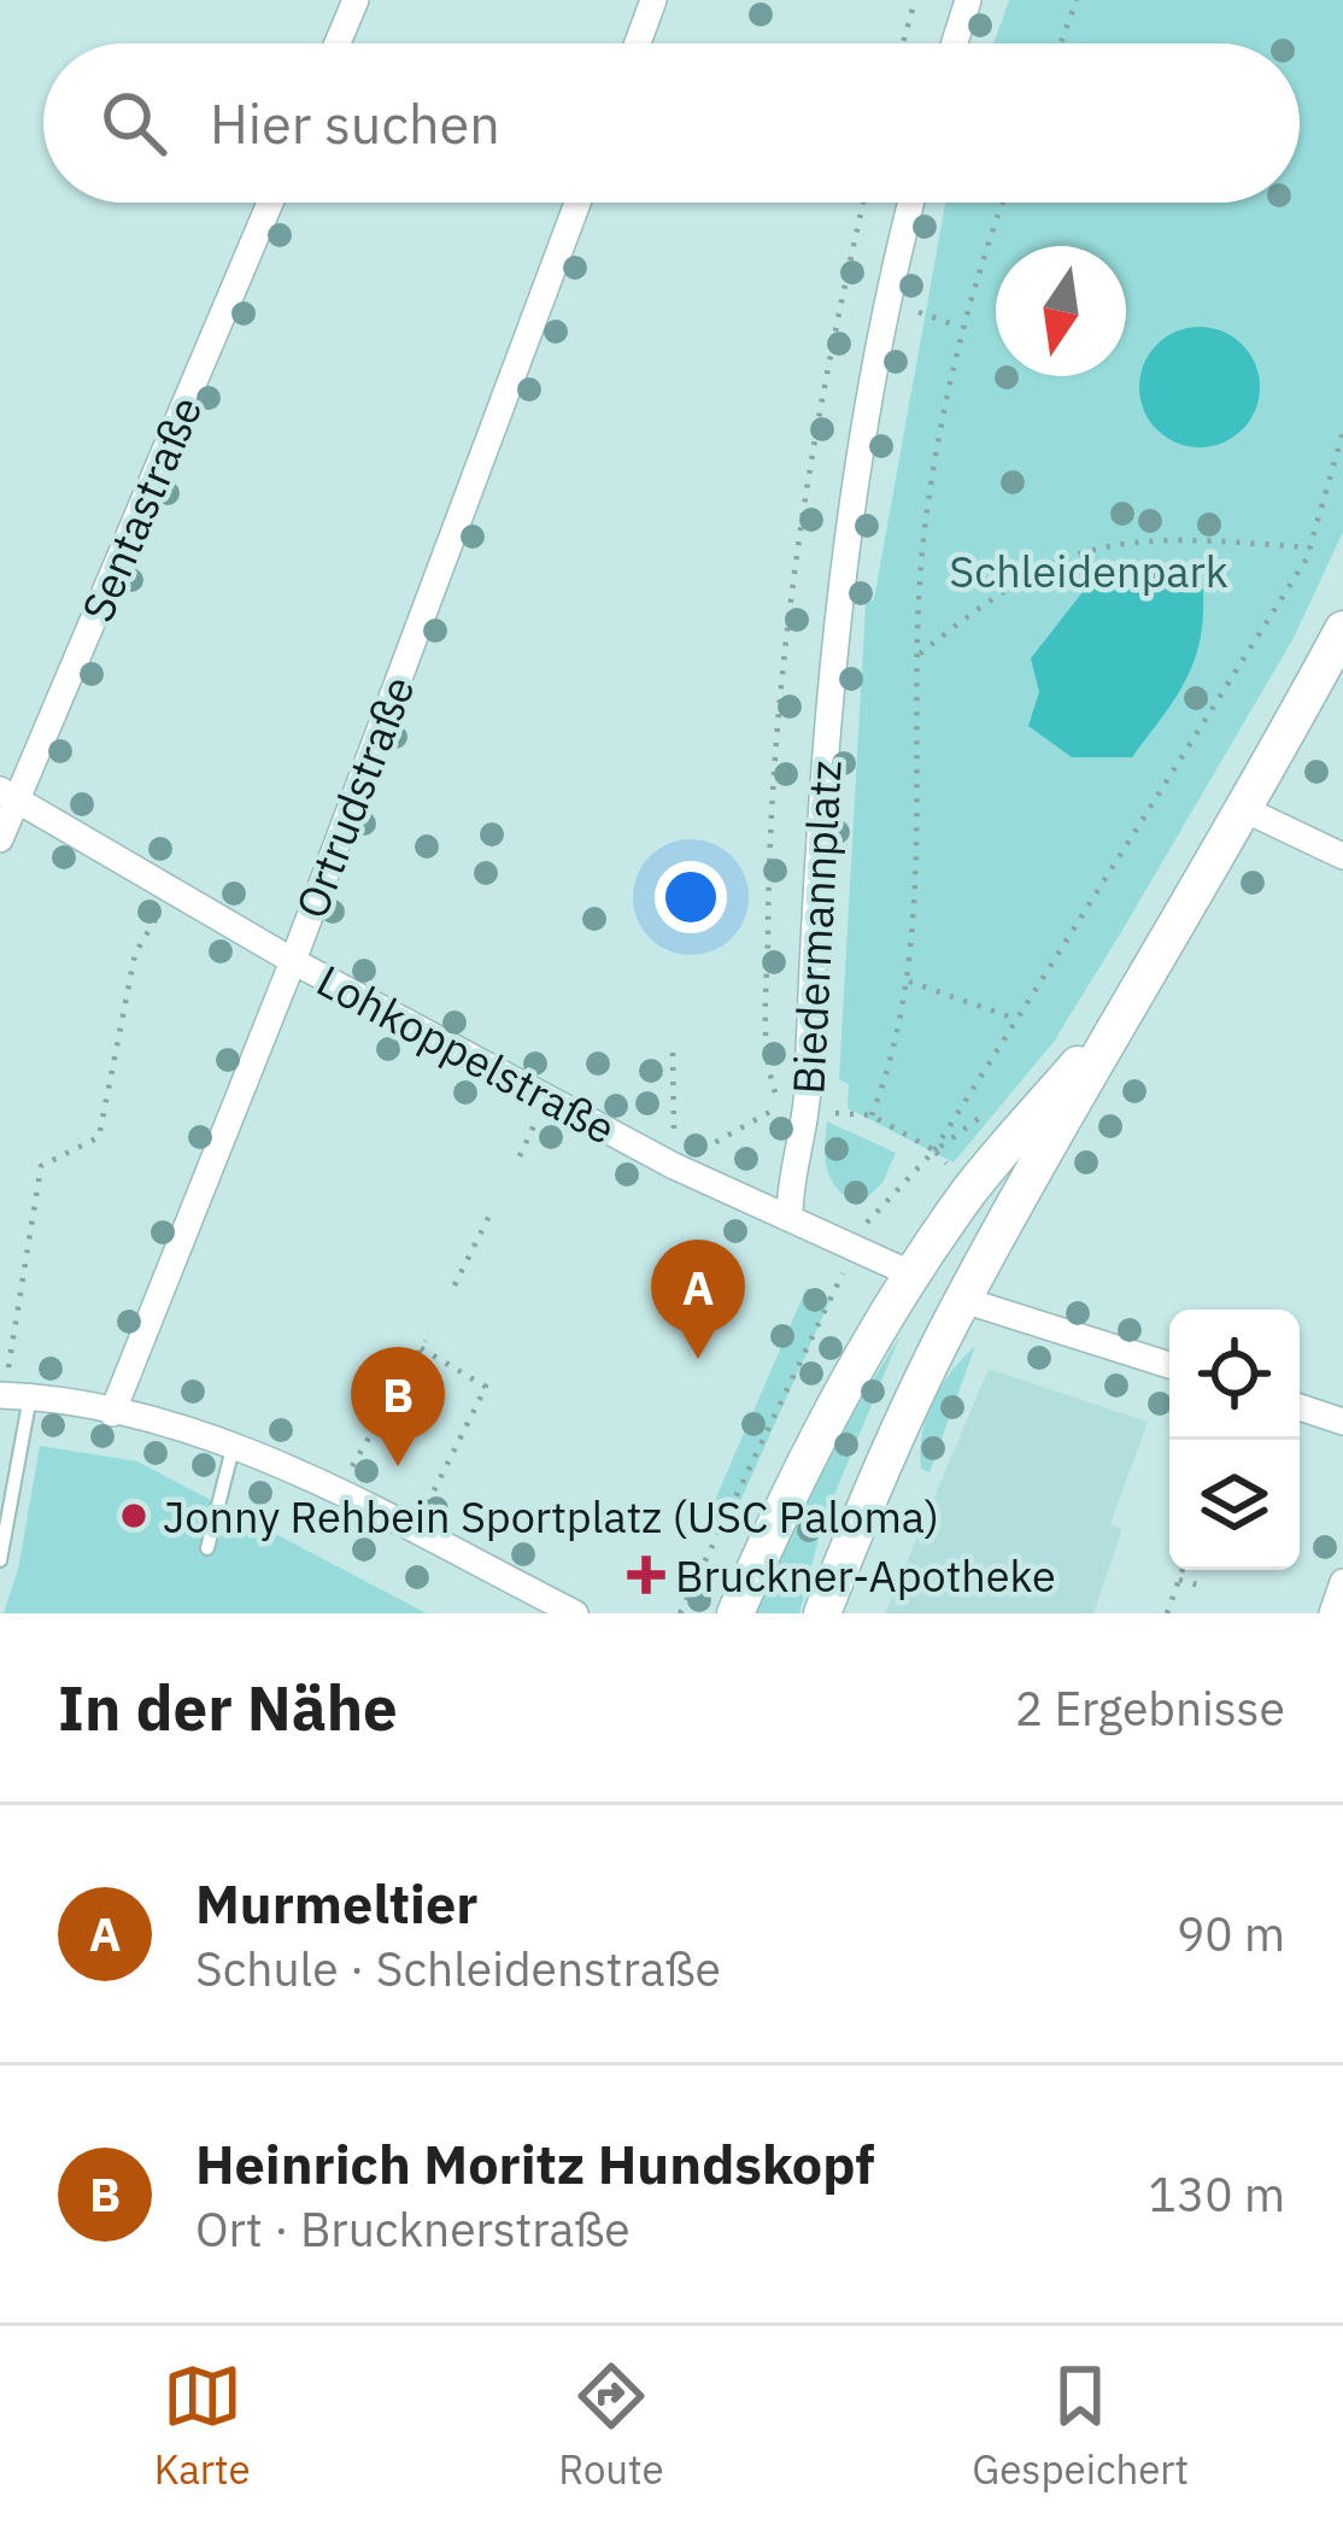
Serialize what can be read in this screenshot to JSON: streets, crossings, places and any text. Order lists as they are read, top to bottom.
{
  "streets": {
    "street": [
      "Sentastraße",
      "Ortrudstraße",
      "Biedermannplatz",
      "Lohkoppelstraße"
    ]
  },
  "crossings": [
    ["Sentastraße", "Lohkoppelstraße"],
    ["Ortrudstraße", "Lohkoppelstraße"],
    ["Biedermannplatz", "Lohkoppelstraße"]
  ],
  "parks": ["Schleidenpark"],
  "places": {
    "other": ["Jonny Rehbein Sportplatz (USC Paloma)"],
    "health": ["Bruckner-Apotheke"]
  },
  "north": "bottom",
  "page": {
    "search": "Hier suchen",
    "pins": ["A", "B"],
    "heading": ["In der Nähe", "2 Ergebnisse"],
    "list": [
      {
        "mark": "A",
        "name": "Murmeltier",
        "note": "Schule · Schleidenstraße",
        "value": "90 m"
      },
      {
        "mark": "B",
        "name": "Heinrich Moritz Hundskopf",
        "note": "Ort · Brucknerstraße",
        "value": "130 m"
      }
    ],
    "nav": ["Karte", "Route", "Gespeichert"]
  }
}
